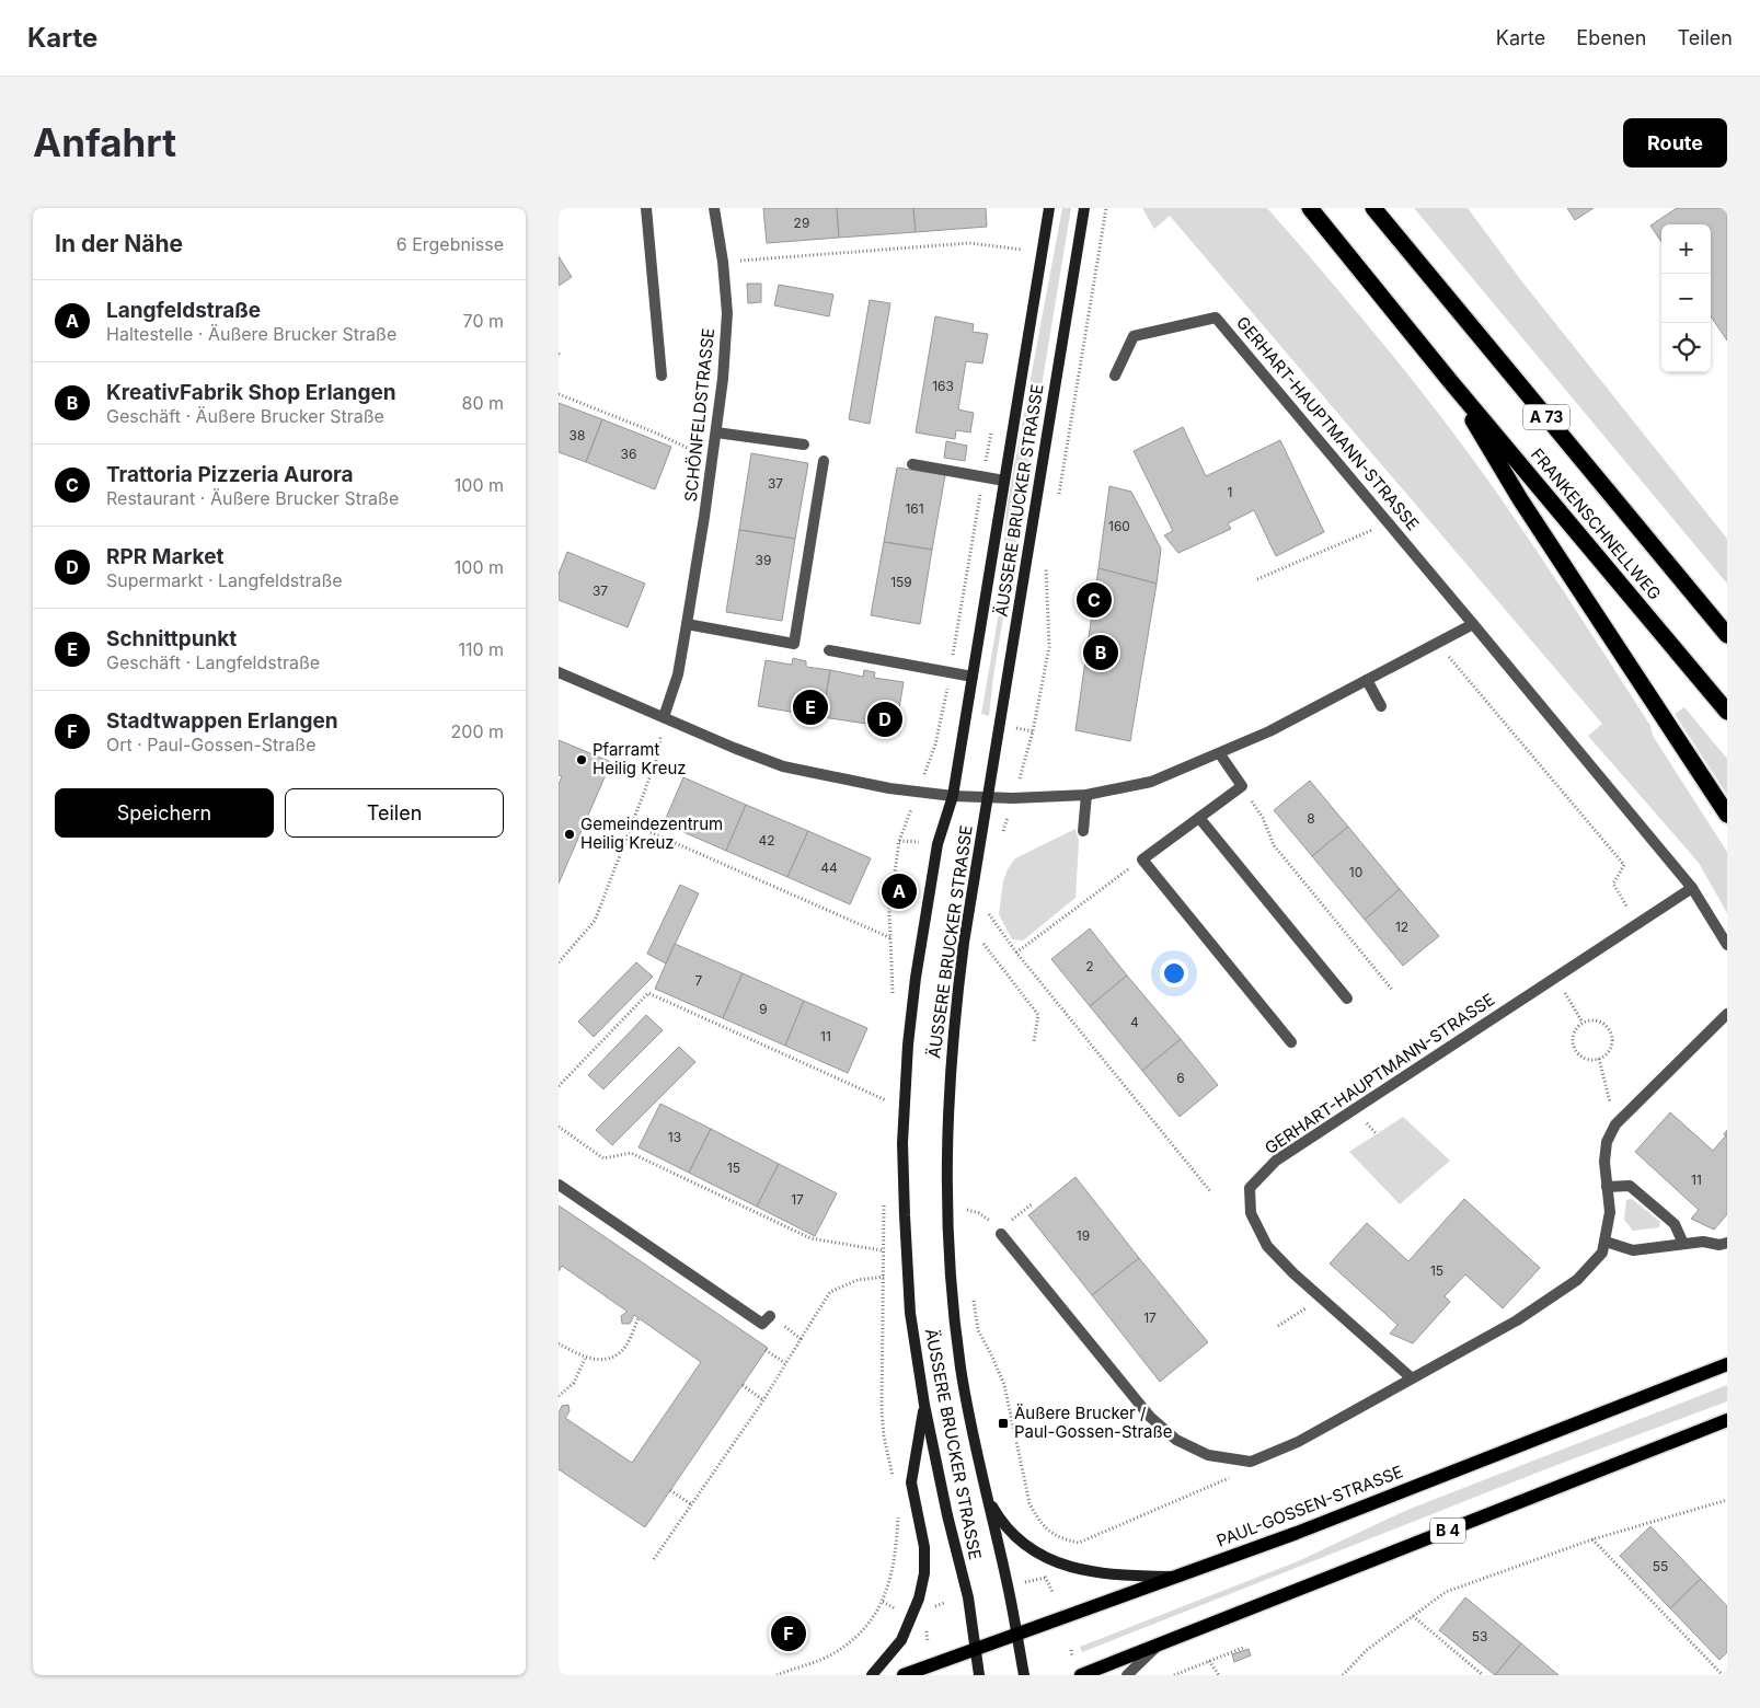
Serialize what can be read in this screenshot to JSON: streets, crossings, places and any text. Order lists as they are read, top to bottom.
{
  "streets": {
    "highway": ["A 73", "FRANKENSCHNELLWEG"],
    "main road": ["ÄUSSERE BRUCKER STRASSE", "PAUL-GOSSEN-STRASSE", "B 4"],
    "street": ["SCHÖNFELDSTRASSE", "GERHART-HAUPTMANN-STRASSE"]
  },
  "crossings": [
    ["ÄUSSERE BRUCKER STRASSE", "PAUL-GOSSEN-STRASSE"]
  ],
  "places": {
    "other": ["Pfarramt Heilig Kreuz", "Gemeindezentrum Heilig Kreuz"],
    "transit": ["Äußere Brucker / Paul-Gossen-Straße"]
  },
  "house_numbers": [
    "29",
    "163",
    "38",
    "36",
    "37",
    "1",
    "161",
    "160",
    "39",
    "159",
    "37",
    "8",
    "42",
    "44",
    "10",
    "12",
    "2",
    "7",
    "9",
    "4",
    "11",
    "6",
    "13",
    "15",
    "11",
    "17",
    "19",
    "15",
    "17",
    "55",
    "53"
  ],
  "page": {
    "header": "Karte",
    "nav": ["Karte", "Ebenen", "Teilen"],
    "buttons": [
      "Route",
      ["Speichern", "Teilen"]
    ],
    "title": "Anfahrt",
    "heading": ["In der Nähe", "6 Ergebnisse"],
    "map_buttons": ["+", "−"],
    "list": [
      {
        "mark": "A",
        "name": "Langfeldstraße",
        "note": "Haltestelle · Äußere Brucker Straße",
        "value": "70 m"
      },
      {
        "mark": "B",
        "name": "KreativFabrik Shop Erlangen",
        "note": "Geschäft · Äußere Brucker Straße",
        "value": "80 m"
      },
      {
        "mark": "C",
        "name": "Trattoria Pizzeria Aurora",
        "note": "Restaurant · Äußere Brucker Straße",
        "value": "100 m"
      },
      {
        "mark": "D",
        "name": "RPR Market",
        "note": "Supermarkt · Langfeldstraße",
        "value": "100 m"
      },
      {
        "mark": "E",
        "name": "Schnittpunkt",
        "note": "Geschäft · Langfeldstraße",
        "value": "110 m"
      },
      {
        "mark": "F",
        "name": "Stadtwappen Erlangen",
        "note": "Ort · Paul-Gossen-Straße",
        "value": "200 m"
      }
    ],
    "pins": [
      "C",
      "B",
      "E",
      "D",
      "A",
      "F"
    ]
  }
}
